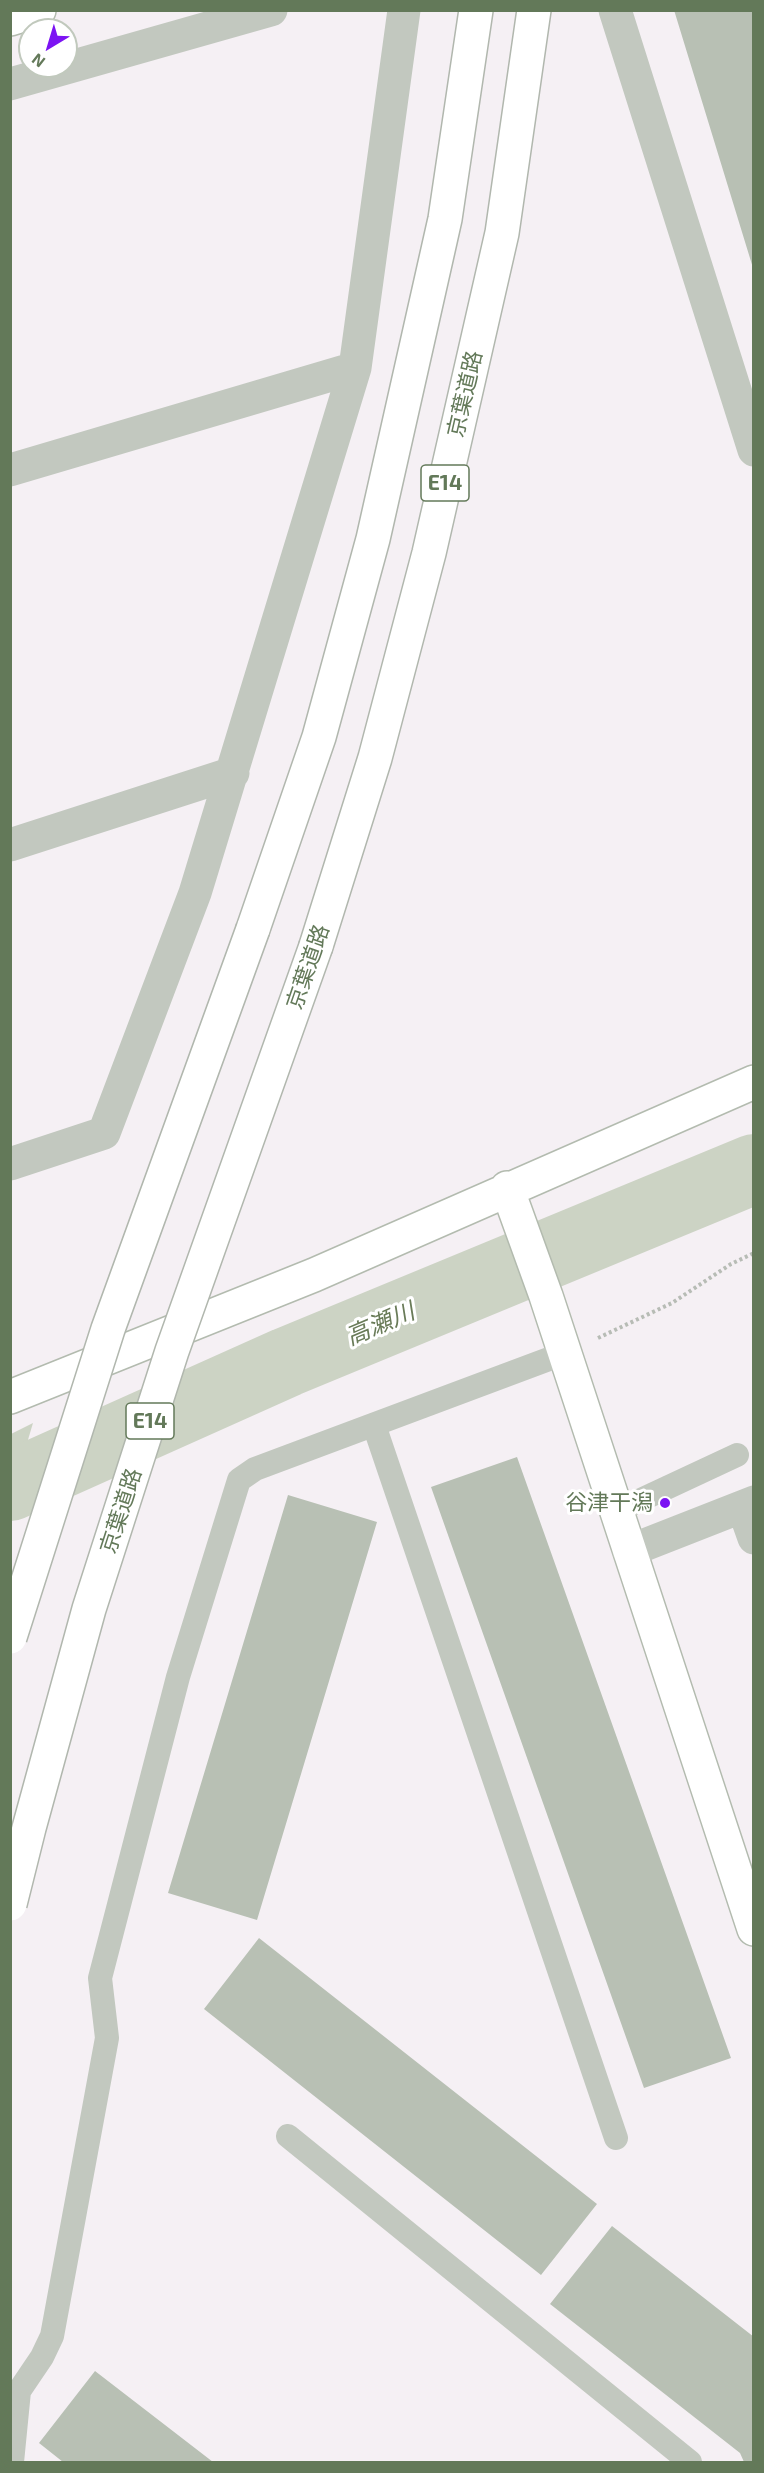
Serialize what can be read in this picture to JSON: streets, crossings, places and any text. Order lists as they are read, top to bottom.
{
  "streets": {
    "main road": ["京葉道路", "E14"]
  },
  "water": ["高瀬川"],
  "places": ["谷津干潟"],
  "north": "bottom left"
}
